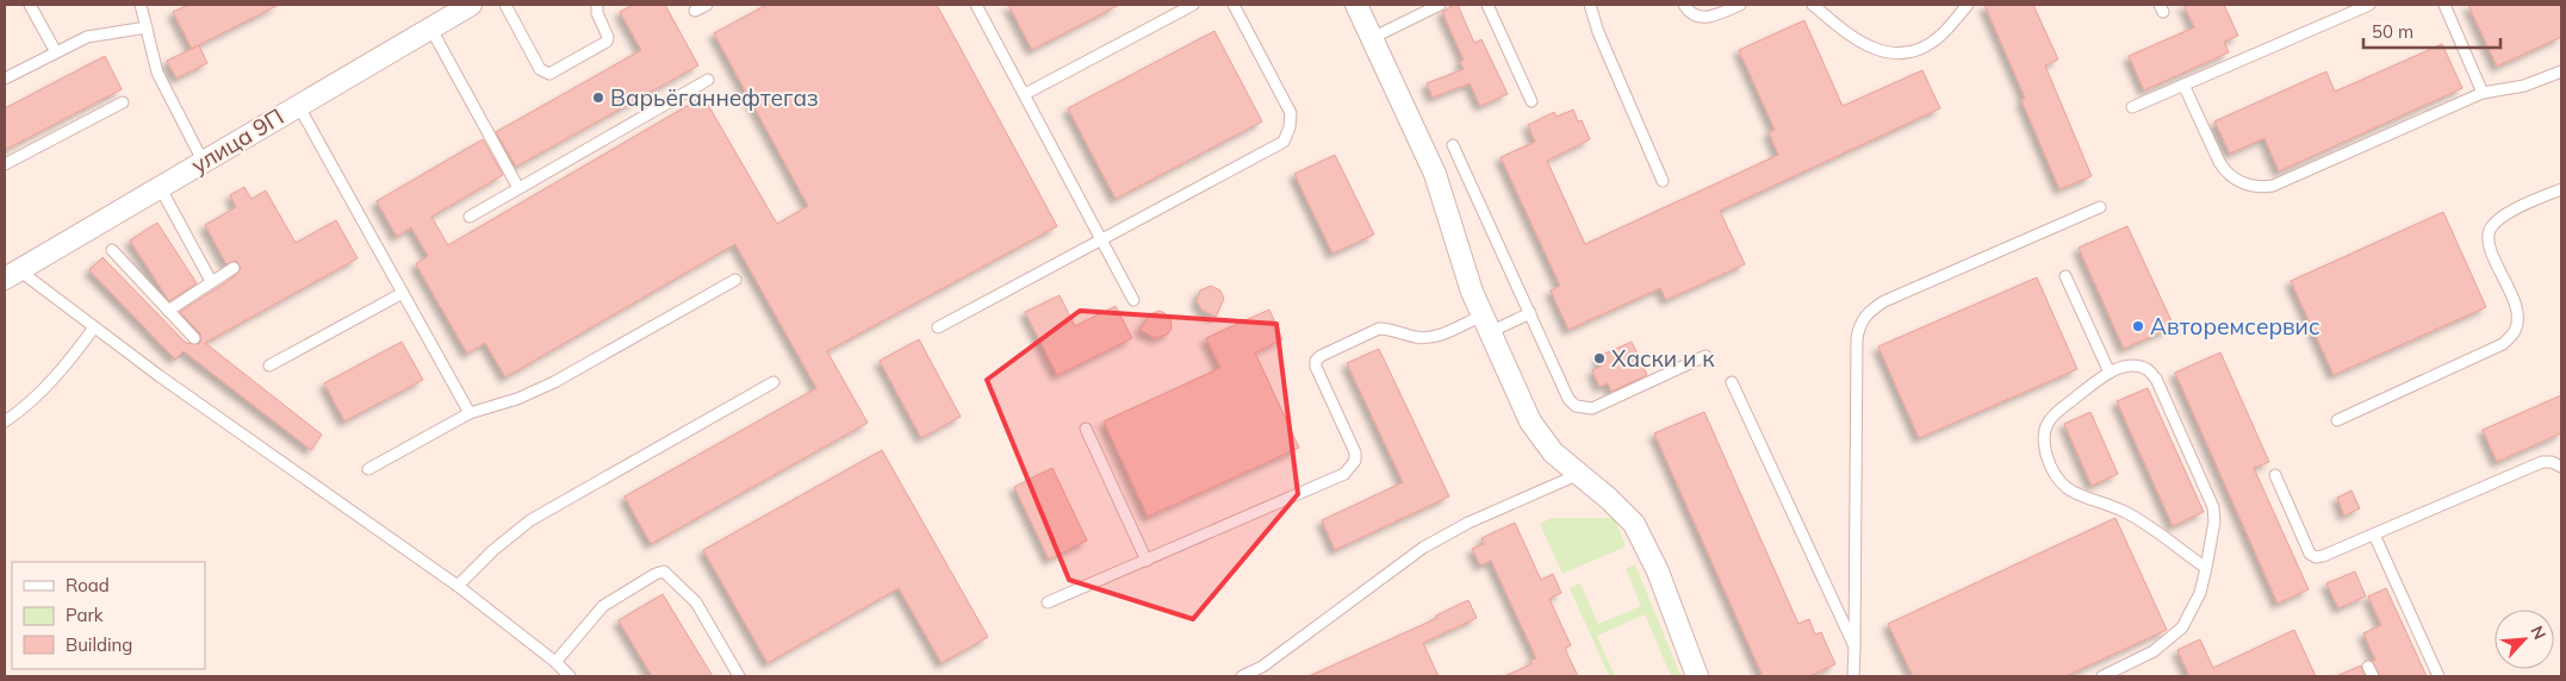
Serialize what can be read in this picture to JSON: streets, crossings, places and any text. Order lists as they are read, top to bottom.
{
  "streets": {
    "street": ["улица 9П"]
  },
  "places": ["Варьёганнефтегаз", "Авторемсервис", "Хаски и к"],
  "legend": ["Road", "Park", "Building"],
  "scale_bar": "50 m",
  "north": "top right"
}
